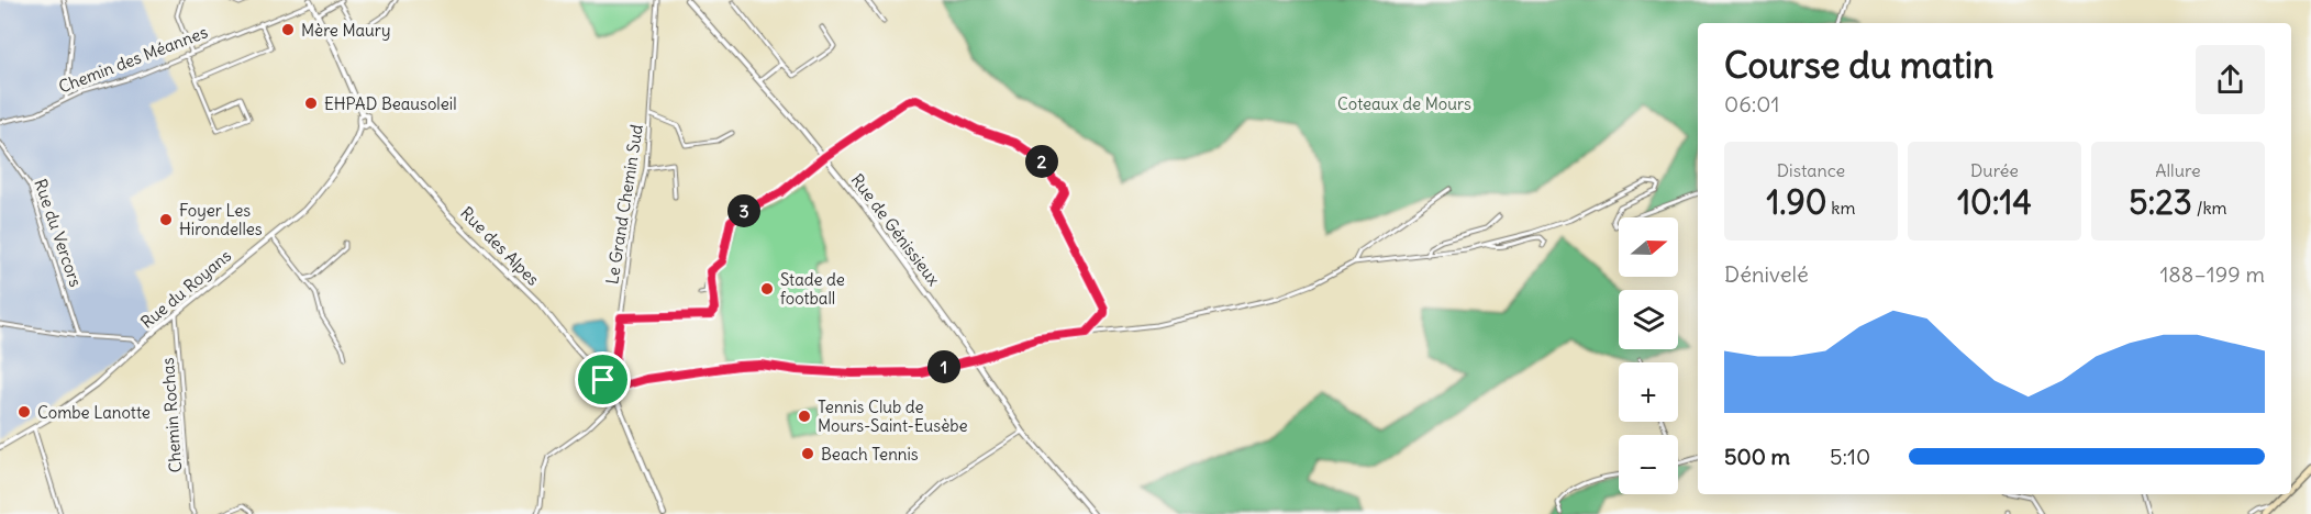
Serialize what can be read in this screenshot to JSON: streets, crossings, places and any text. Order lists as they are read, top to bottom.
{
  "streets": {
    "street": [
      "Chemin des Méannes",
      "Le Grand Chemin Sud",
      "Rue de Génissieux",
      "Rue du Vercors",
      "Rue des Alpes",
      "Rue du Royans",
      "Chemin Rochas"
    ]
  },
  "crossings": [
    ["Le Grand Chemin Sud", "Rue des Alpes"],
    ["Rue des Alpes", "Rue du Royans"],
    ["Rue du Royans", "Chemin Rochas"]
  ],
  "parks": ["Coteaux de Mours"],
  "places": [
    "Mère Maury",
    "EHPAD Beausoleil",
    "Foyer Les Hirondelles",
    "Stade de football",
    "Combe Lanotte",
    "Tennis Club de Mours-Saint-Eusèbe",
    "Beach Tennis"
  ],
  "north": "right",
  "page": {
    "heading": ["Course du matin", "06:01"],
    "stats": [
      ["Distance", "1.90 km"],
      ["Durée", "10:14"],
      ["Allure", "5:23 /km"]
    ],
    "pins": ["2", "3", "1"],
    "map_buttons": ["+", "−"],
    "chart": ["Dénivelé", "188–199 m"],
    "list": [
      {
        "name": "500 m",
        "note": "5:10"
      }
    ]
  }
}
